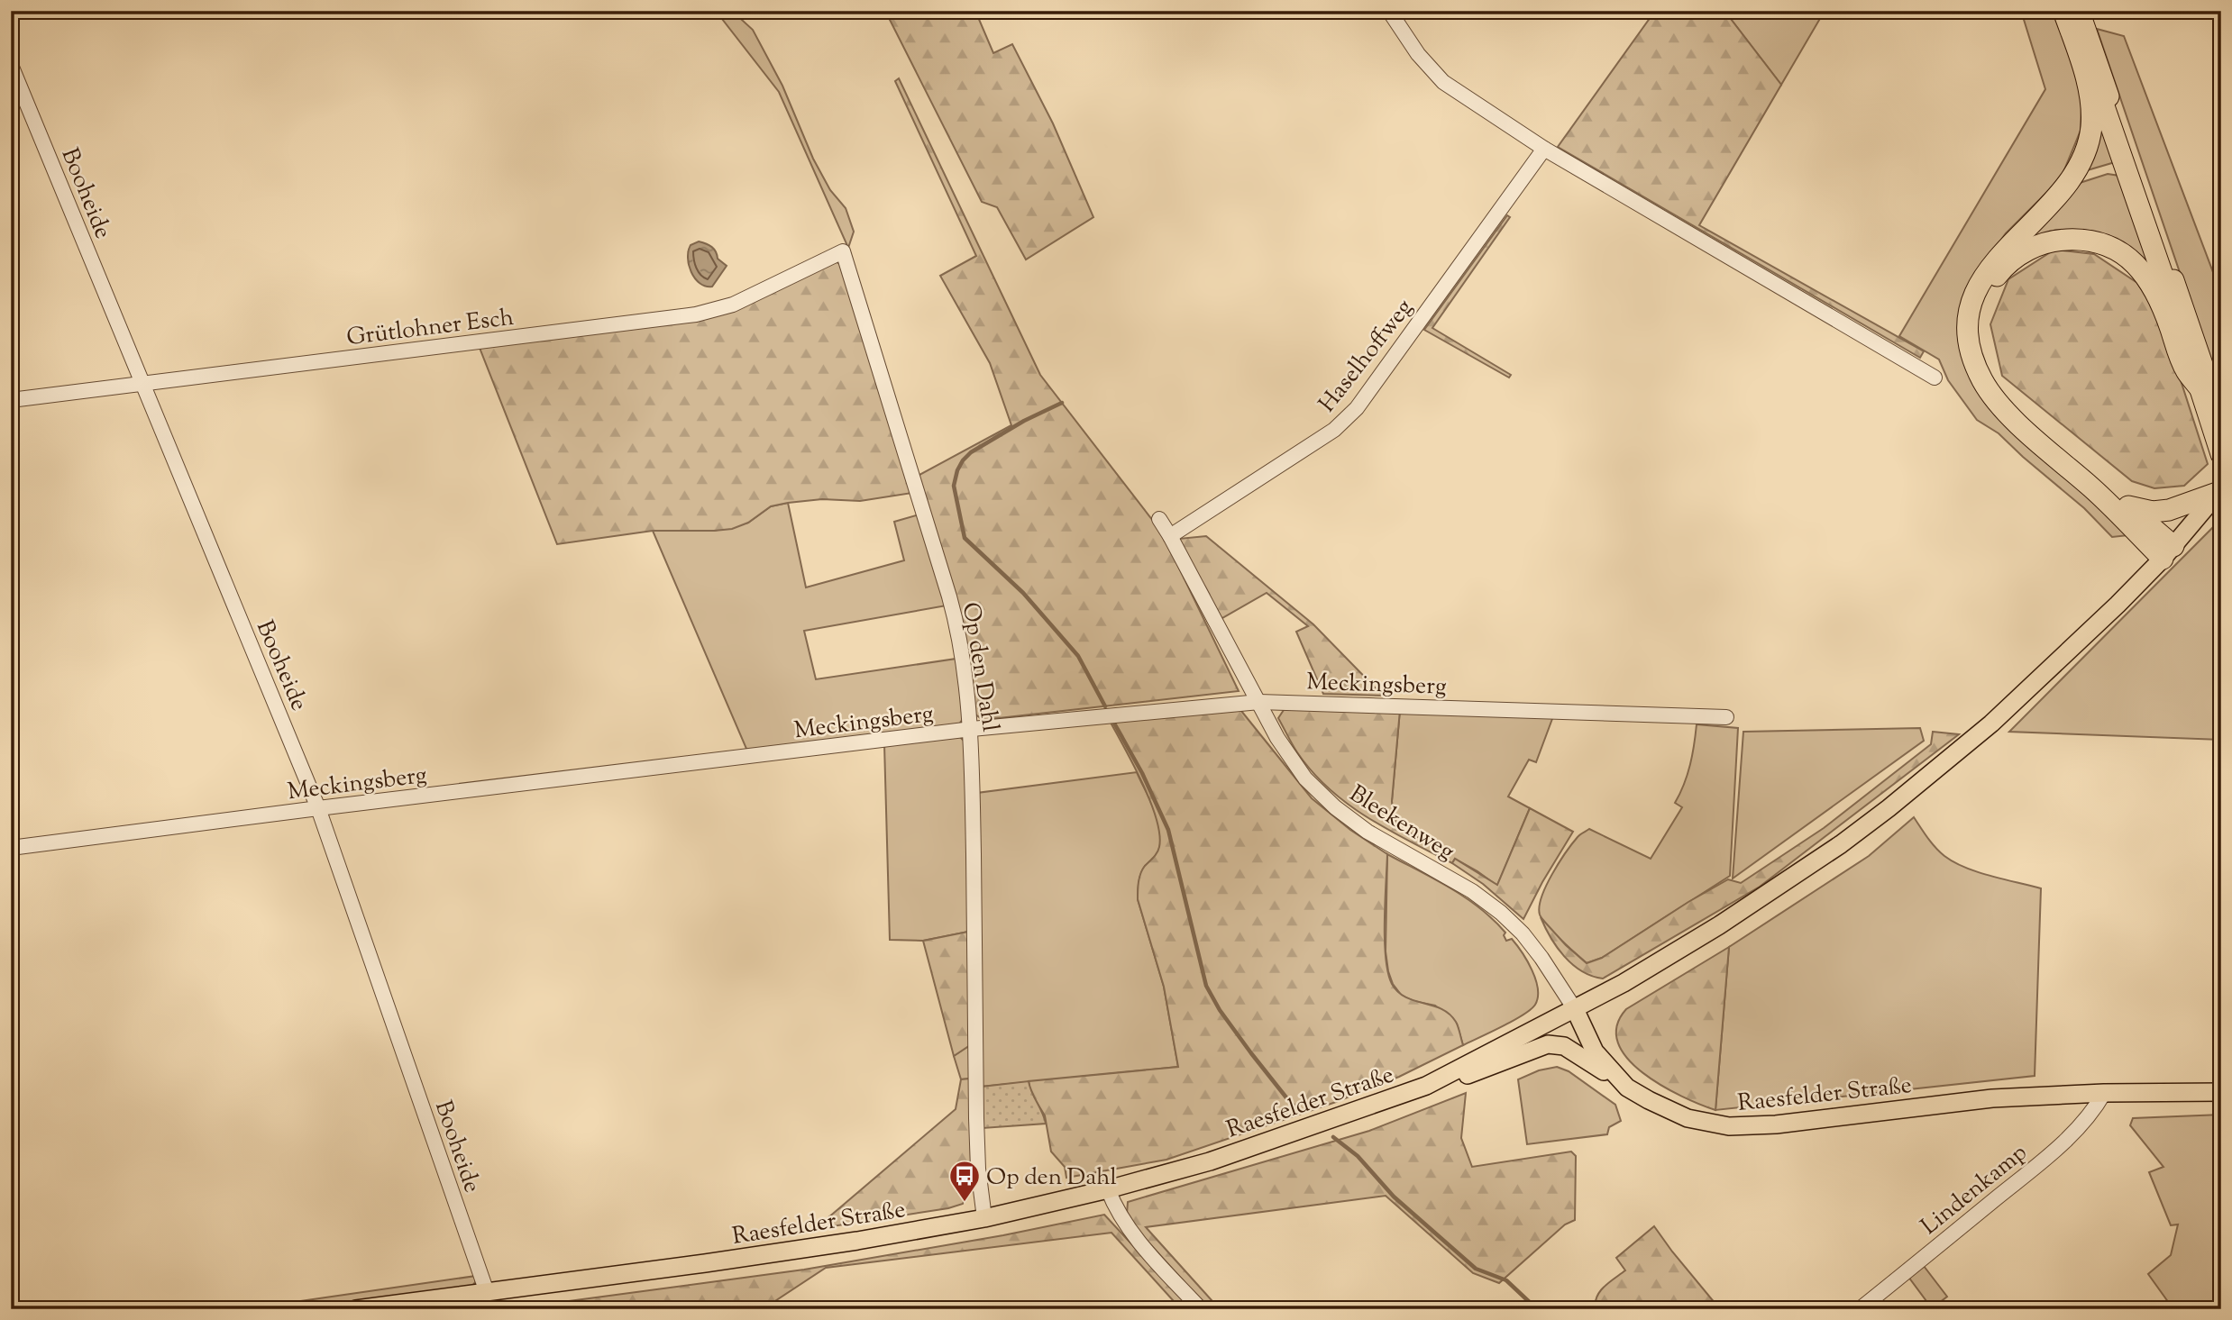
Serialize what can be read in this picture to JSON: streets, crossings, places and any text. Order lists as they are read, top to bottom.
{
  "streets": {
    "main road": ["Raesfelder Straße"],
    "street": [
      "Booheide",
      "Grütlohner Esch",
      "Haselhoffweg",
      "Op den Dahl",
      "Meckingsberg",
      "Bleekenweg",
      "Lindenkamp"
    ]
  },
  "crossings": [
    ["Booheide", "Grütlohner Esch"],
    ["Booheide", "Meckingsberg"],
    ["Booheide", "Raesfelder Straße"],
    ["Grütlohner Esch", "Op den Dahl"],
    ["Haselhoffweg", "Bleekenweg"],
    ["Op den Dahl", "Meckingsberg"],
    ["Op den Dahl", "Raesfelder Straße"],
    ["Meckingsberg", "Bleekenweg"],
    ["Bleekenweg", "Raesfelder Straße"],
    ["Raesfelder Straße", "Lindenkamp"]
  ],
  "places": {
    "bus stop": ["Op den Dahl"]
  }
}
